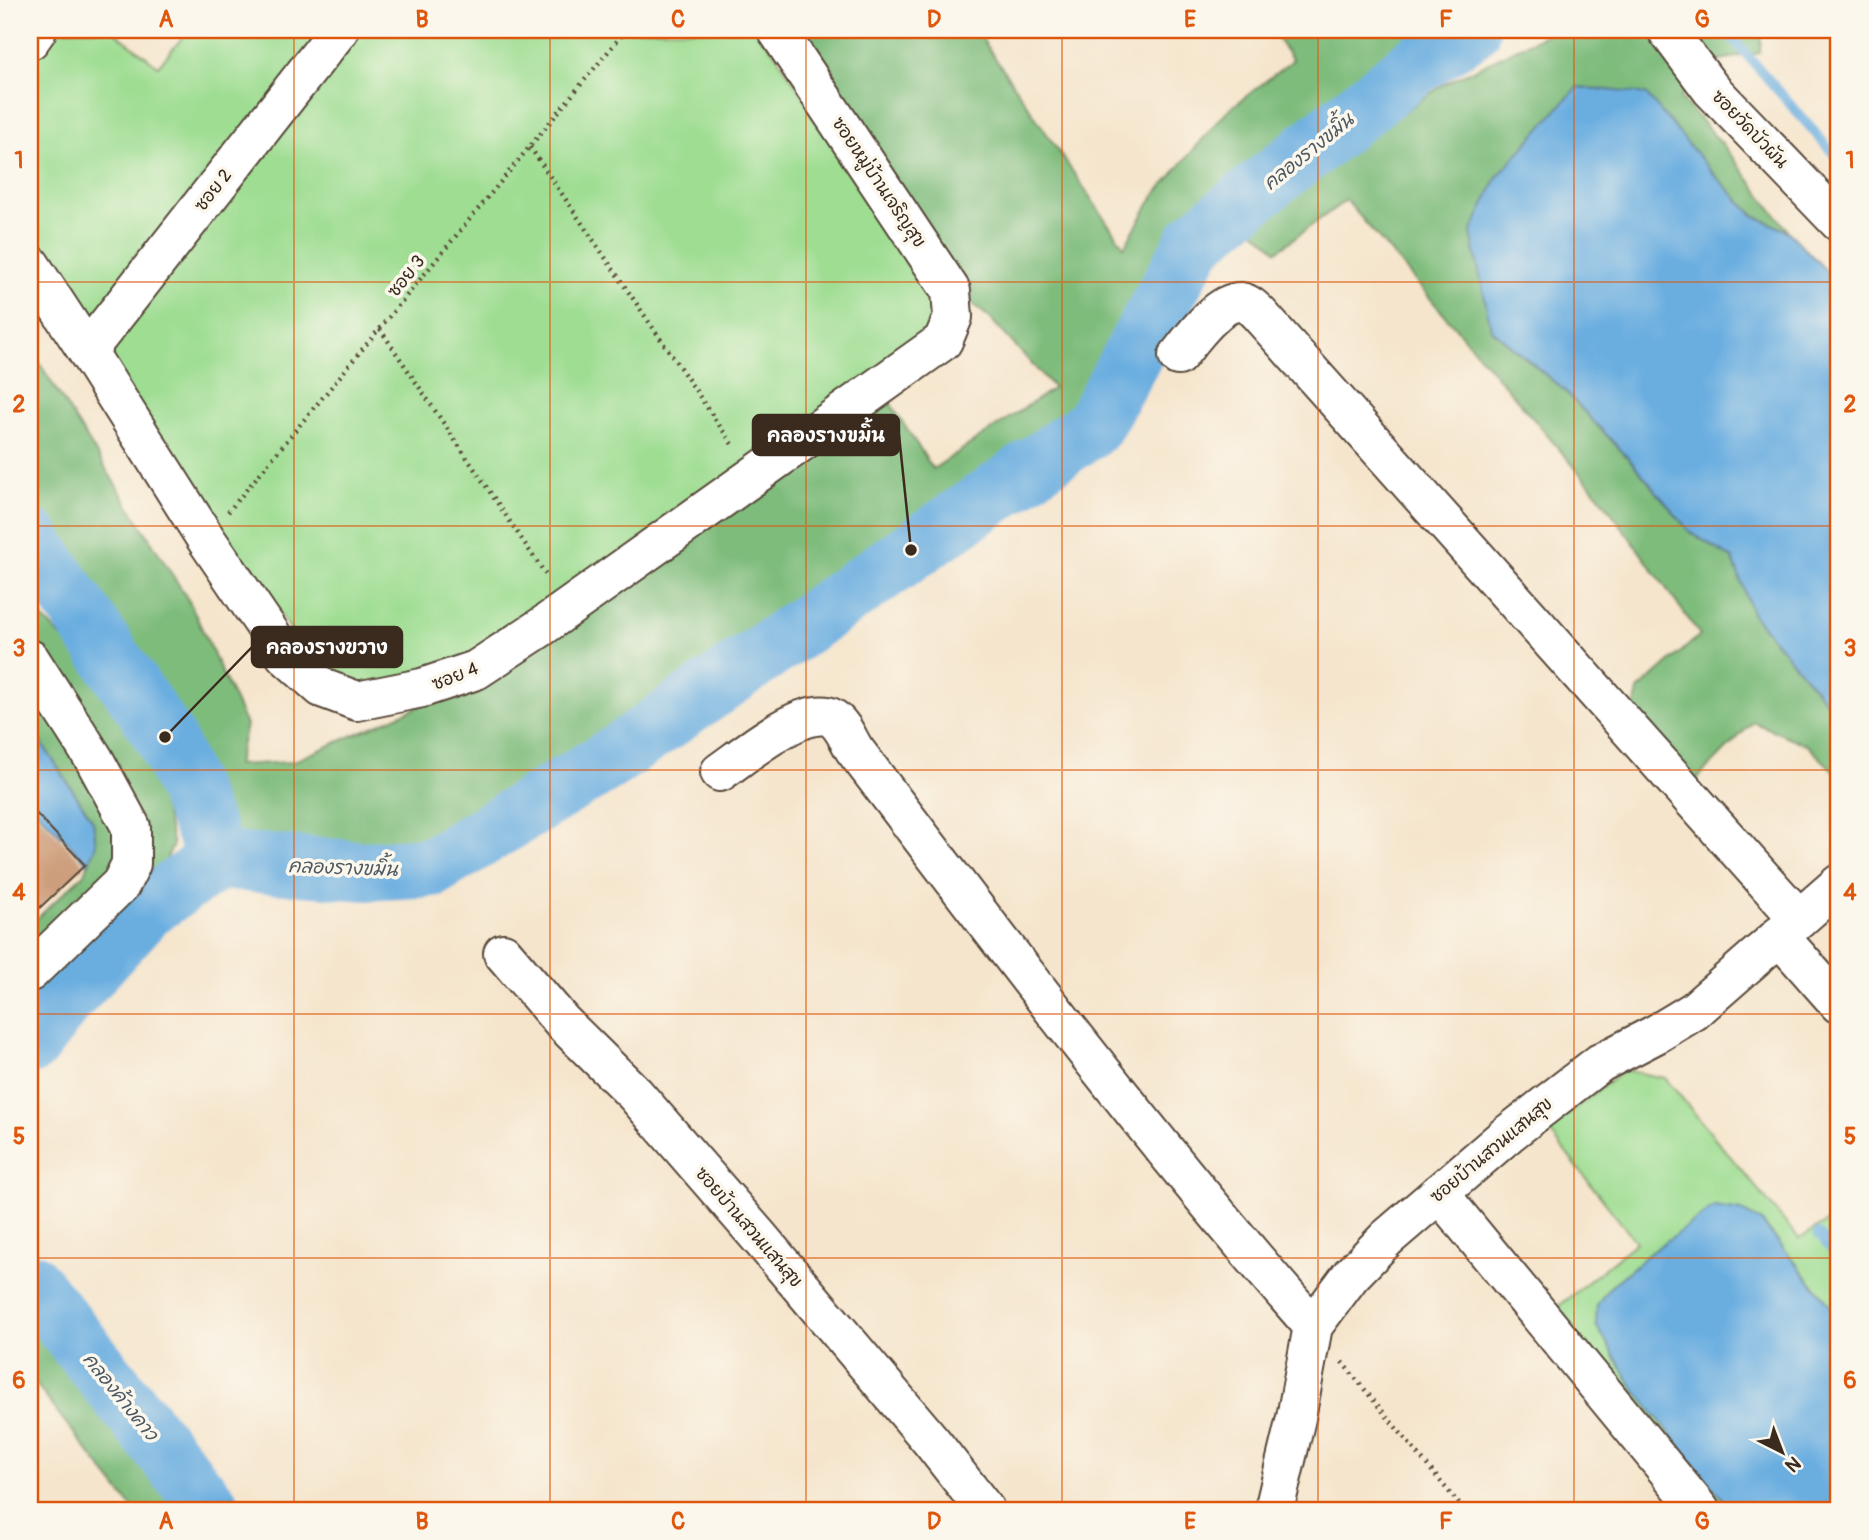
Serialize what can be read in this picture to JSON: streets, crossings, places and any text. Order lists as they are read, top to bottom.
{
  "streets": {
    "street": [
      "ซอยวัดบัวผัน",
      "ซอยหมู่บ้านเจริญสุข",
      "ซอย 2",
      "ซอย 4",
      "ซอยบ้านสวนแสนสุข"
    ],
    "path": ["ซอย 3"]
  },
  "crossings": [
    ["ซอยหมู่บ้านเจริญสุข", "ซอย 4"],
    ["ซอย 2", "ซอย 4"],
    ["ซอย 3", "ซอย 4"]
  ],
  "water": ["คลองรางขมิ้น", "คลองค้างคาว"],
  "places": ["คลองรางขมิ้น", "คลองรางขวาง"],
  "north": "bottom right",
  "grid": {
    "columns": [
      "A",
      "B",
      "C",
      "D",
      "E",
      "F",
      "G"
    ],
    "rows": [
      "1",
      "2",
      "3",
      "4",
      "5",
      "6"
    ]
  }
}
